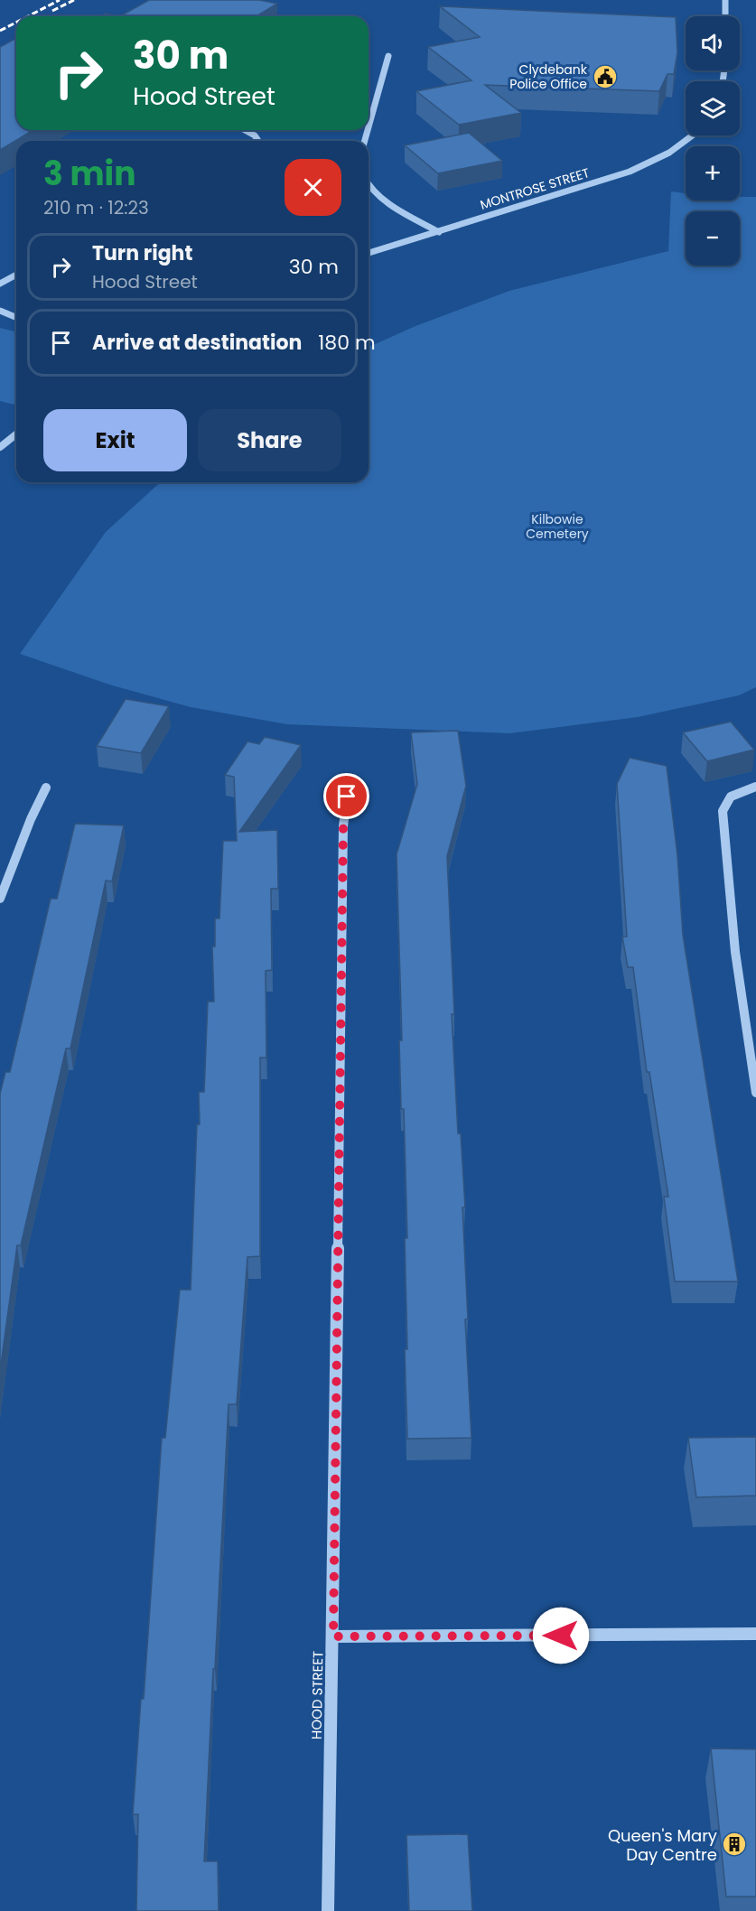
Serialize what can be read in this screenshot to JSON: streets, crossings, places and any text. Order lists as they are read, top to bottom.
{
  "streets": {
    "street": ["MONTROSE STREET", "HOOD STREET"]
  },
  "parks": ["Kilbowie Cemetery"],
  "places": {
    "public building": ["Clydebank Police Office"],
    "building": ["Queen's Mary Day Centre"]
  },
  "page": {
    "map_buttons": ["+", "−"],
    "turn": ["30 m", "Hood Street"],
    "heading": ["3 min", "210 m · 12:23"],
    "list": [
      {
        "name": "Turn right",
        "note": "Hood Street",
        "value": "30 m"
      },
      {
        "name": "Arrive at destination",
        "value": "180 m"
      }
    ],
    "buttons": ["Exit", "Share"]
  }
}
